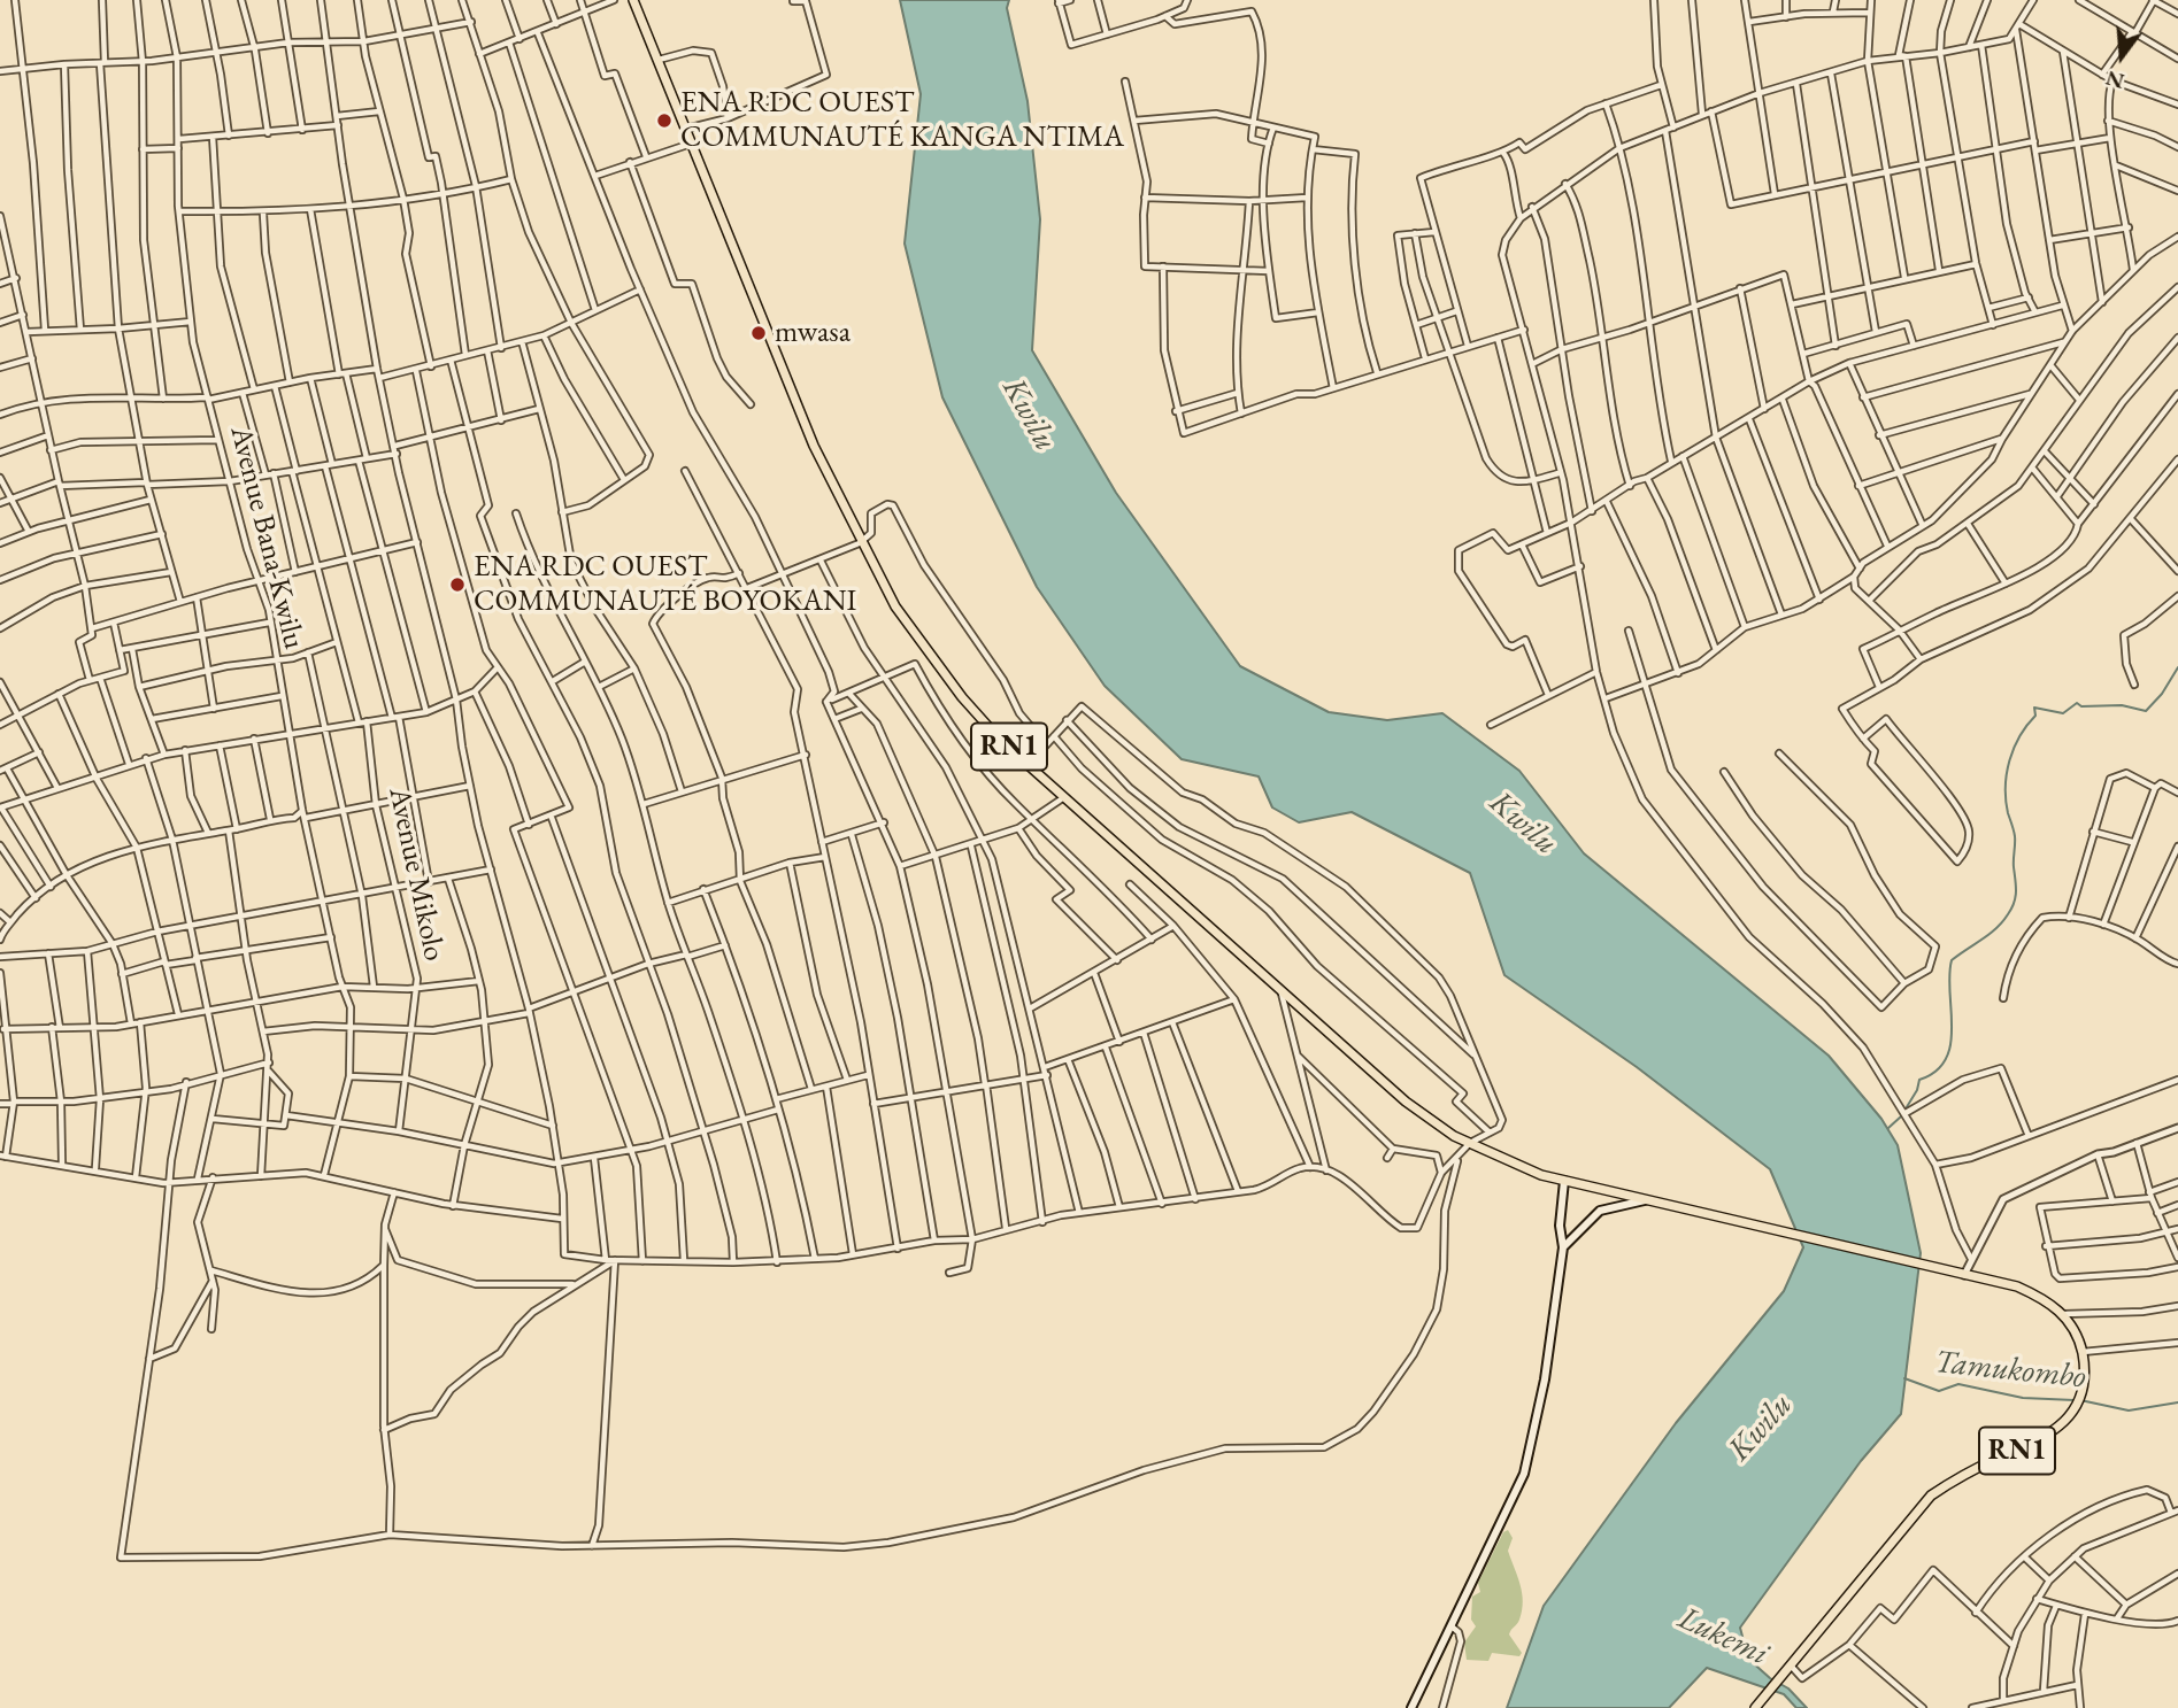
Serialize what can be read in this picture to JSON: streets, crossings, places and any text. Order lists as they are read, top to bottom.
{
  "streets": {
    "highway": ["RN1"],
    "street": ["Avenue Bana-Kwilu", "Avenue Mikolo"]
  },
  "water": ["Kwilu", "Tamukombo", "Lukemi"],
  "places": ["ENA RDC OUEST COMMUNAUTÉ KANGA NTIMA", "mwasa", "ENA RDC OUEST COMMUNAUTÉ BOYOKANI"],
  "north": "bottom"
}
